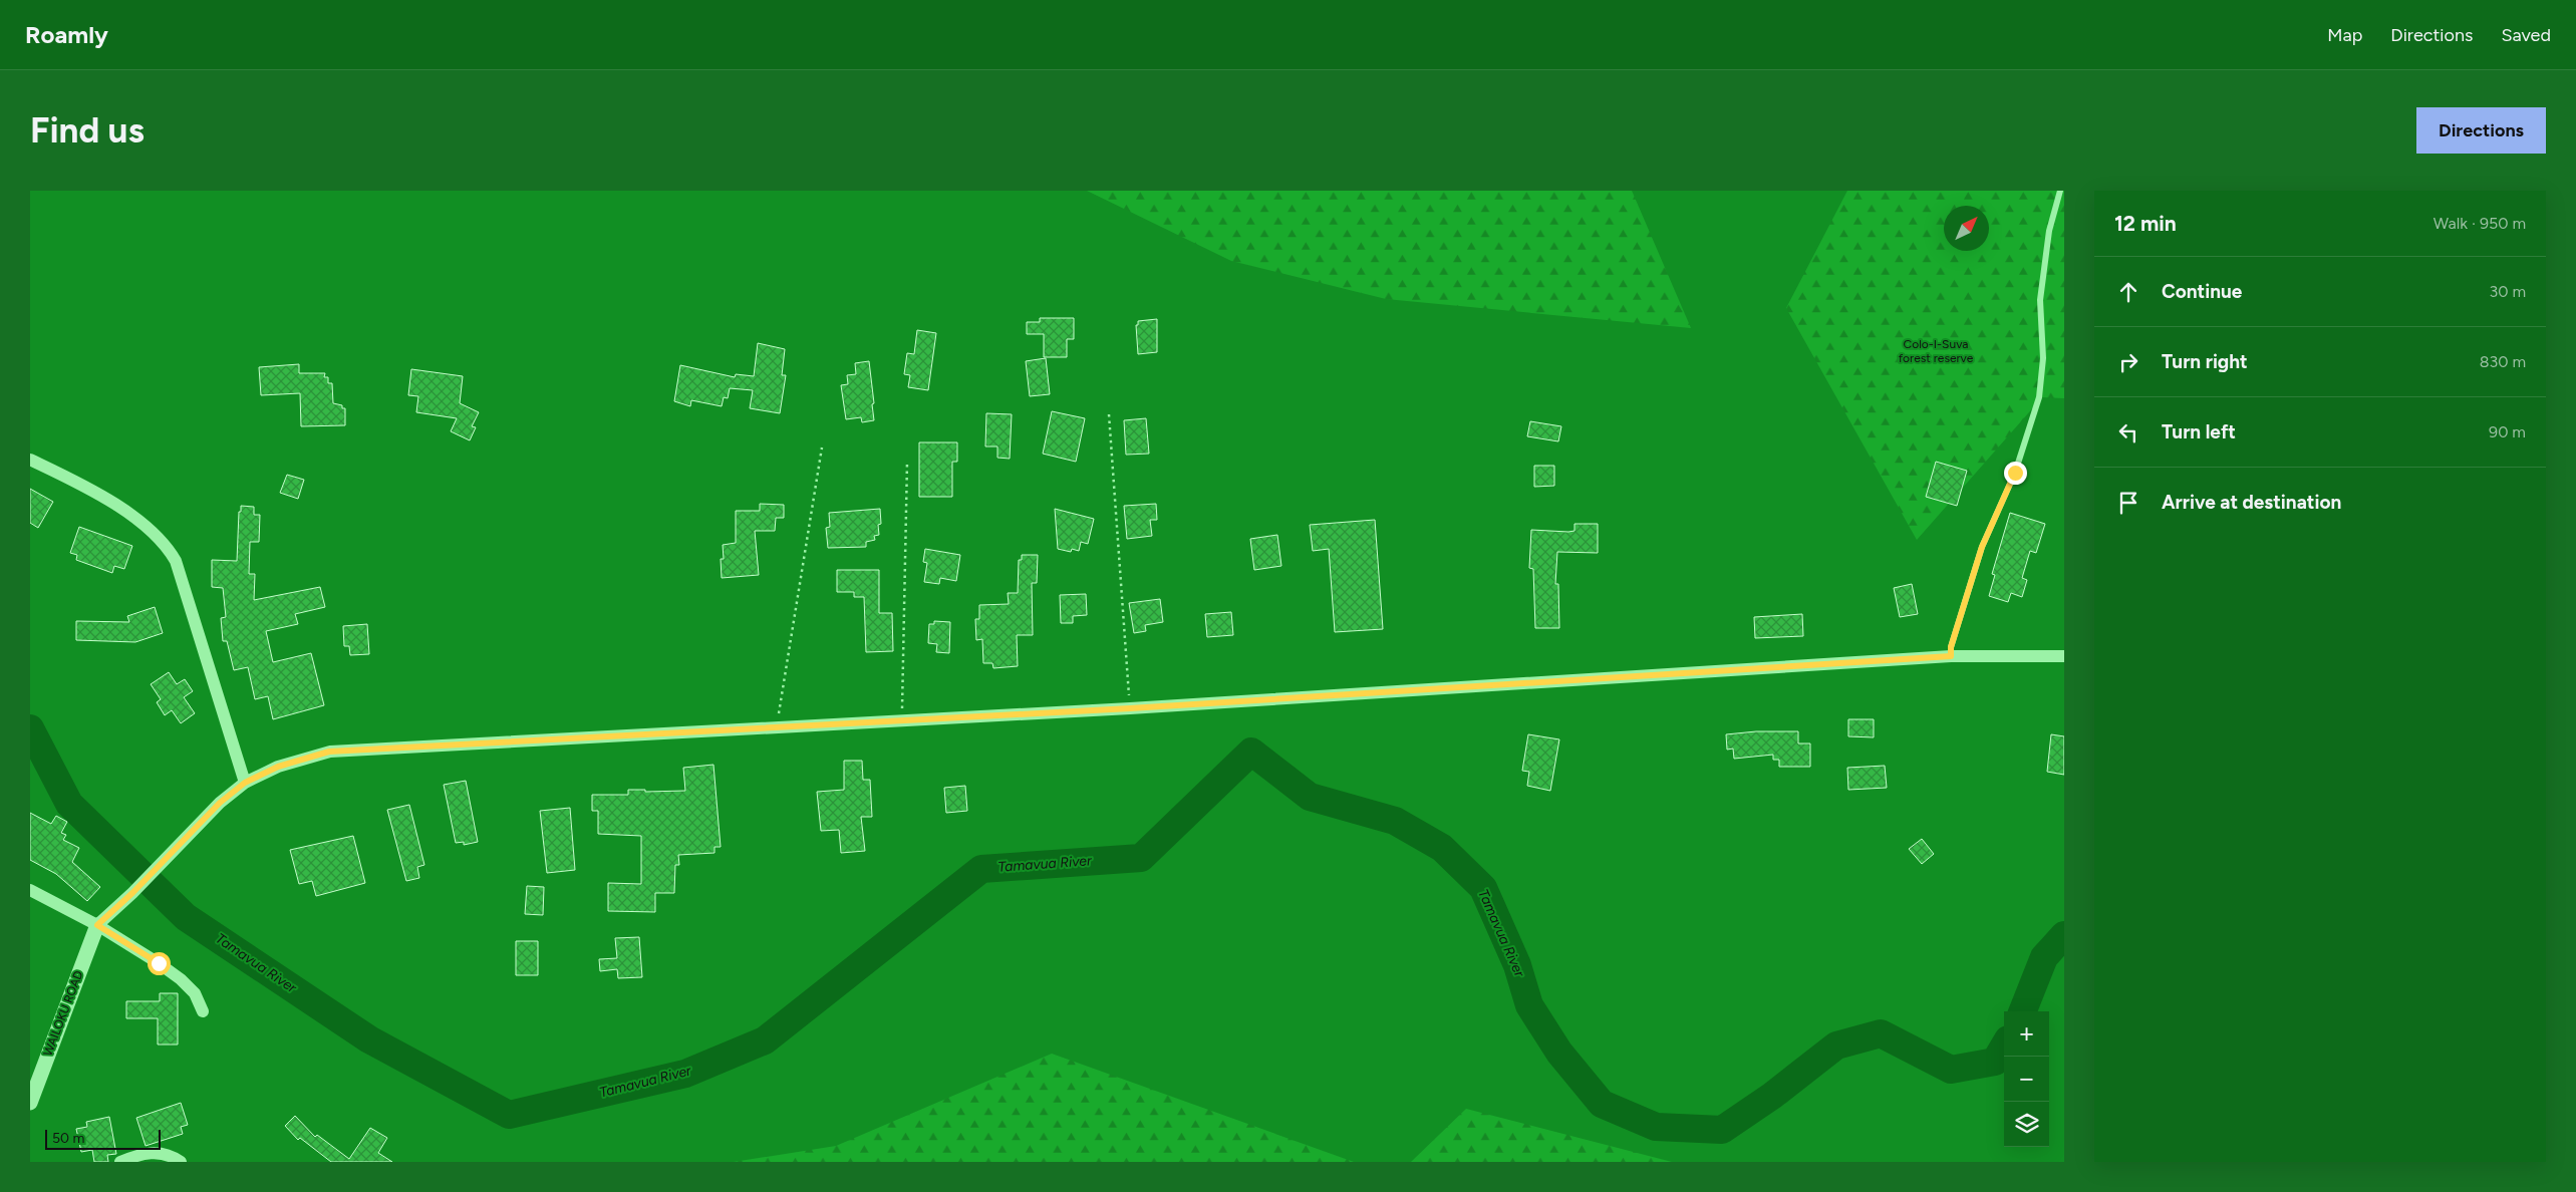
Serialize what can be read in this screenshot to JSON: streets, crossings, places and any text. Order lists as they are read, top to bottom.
{
  "streets": {
    "street": ["WAILOKU ROAD"]
  },
  "water": ["Tamavua River"],
  "parks": ["Colo-I-Suva forest reserve"],
  "scale_bar": "50 m",
  "north": "top right",
  "page": {
    "header": "Roamly",
    "nav": ["Map", "Directions", "Saved"],
    "buttons": "Directions",
    "title": "Find us",
    "heading": ["12 min", "Walk · 950 m"],
    "list": [
      ["Continue", "30 m"],
      ["Turn right", "830 m"],
      ["Turn left", "90 m"],
      "Arrive at destination"
    ],
    "map_buttons": ["+", "−"],
    "scale": "50 m"
  }
}
